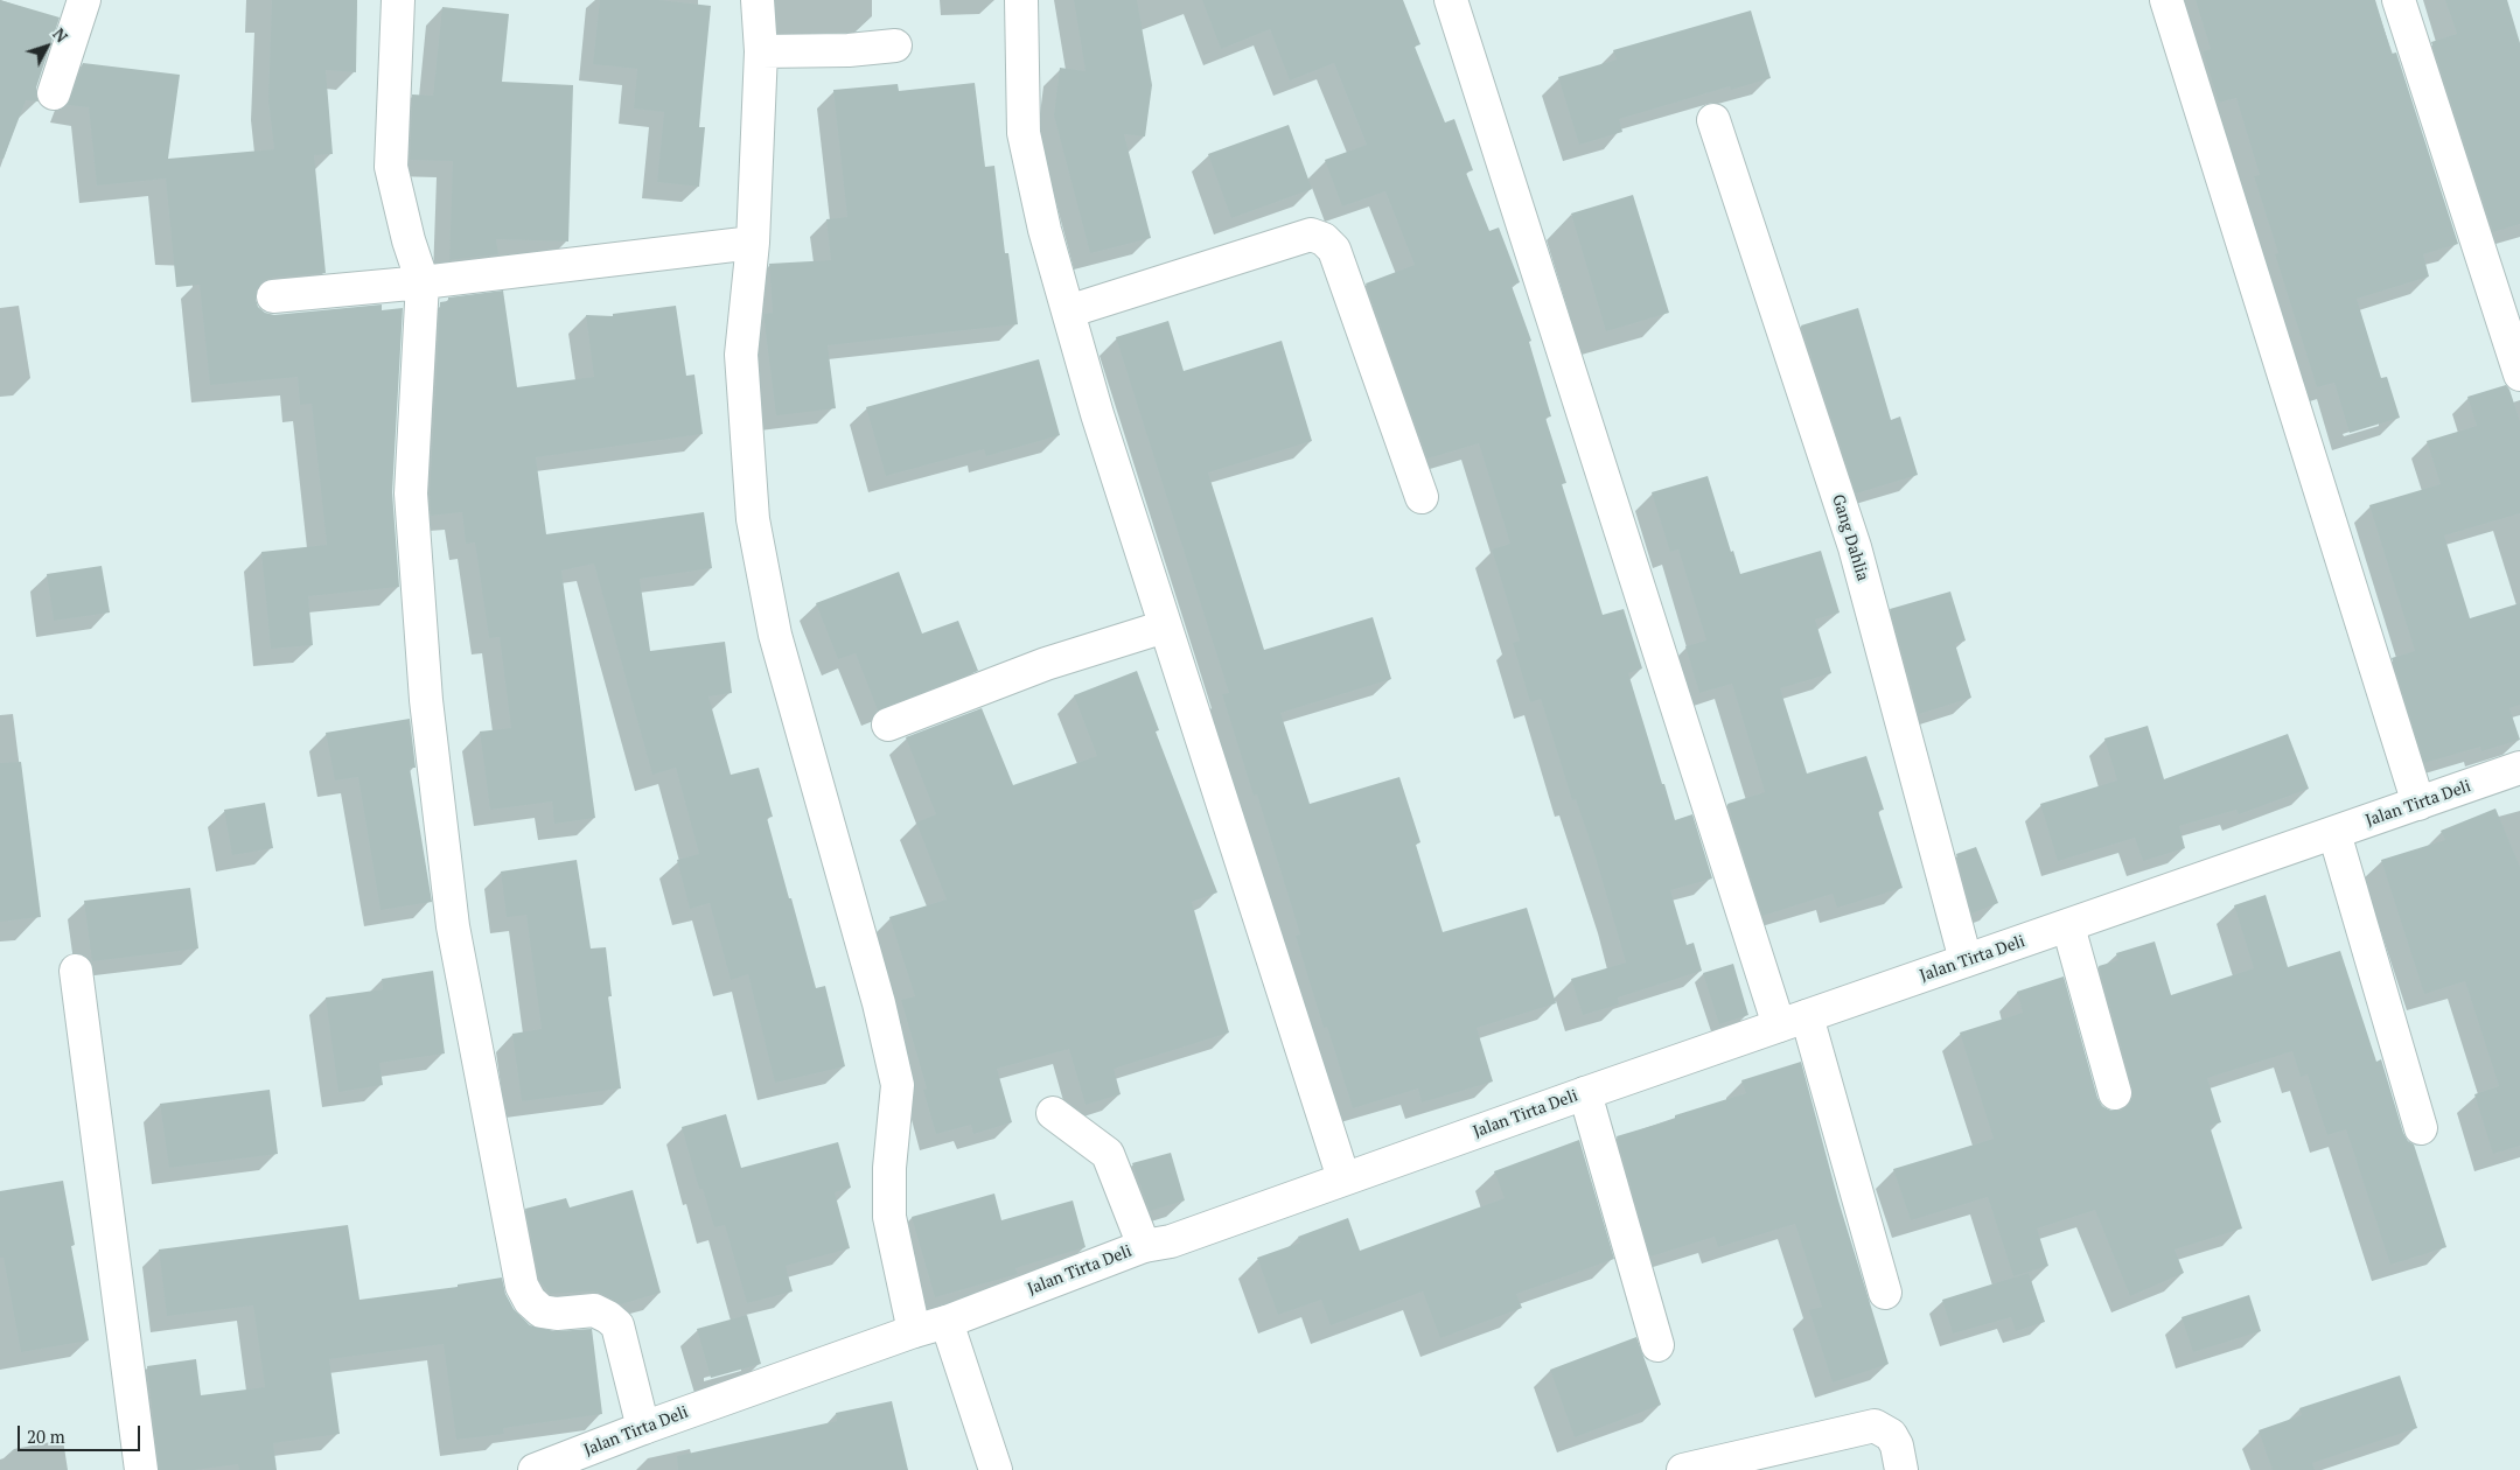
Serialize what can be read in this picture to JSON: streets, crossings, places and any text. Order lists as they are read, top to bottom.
{
  "streets": {
    "street": ["Gang Dahlia", "Jalan Tirta Deli"]
  },
  "crossings": [
    ["Gang Dahlia", "Jalan Tirta Deli"]
  ],
  "scale_bar": "20 m",
  "north": "top right"
}
